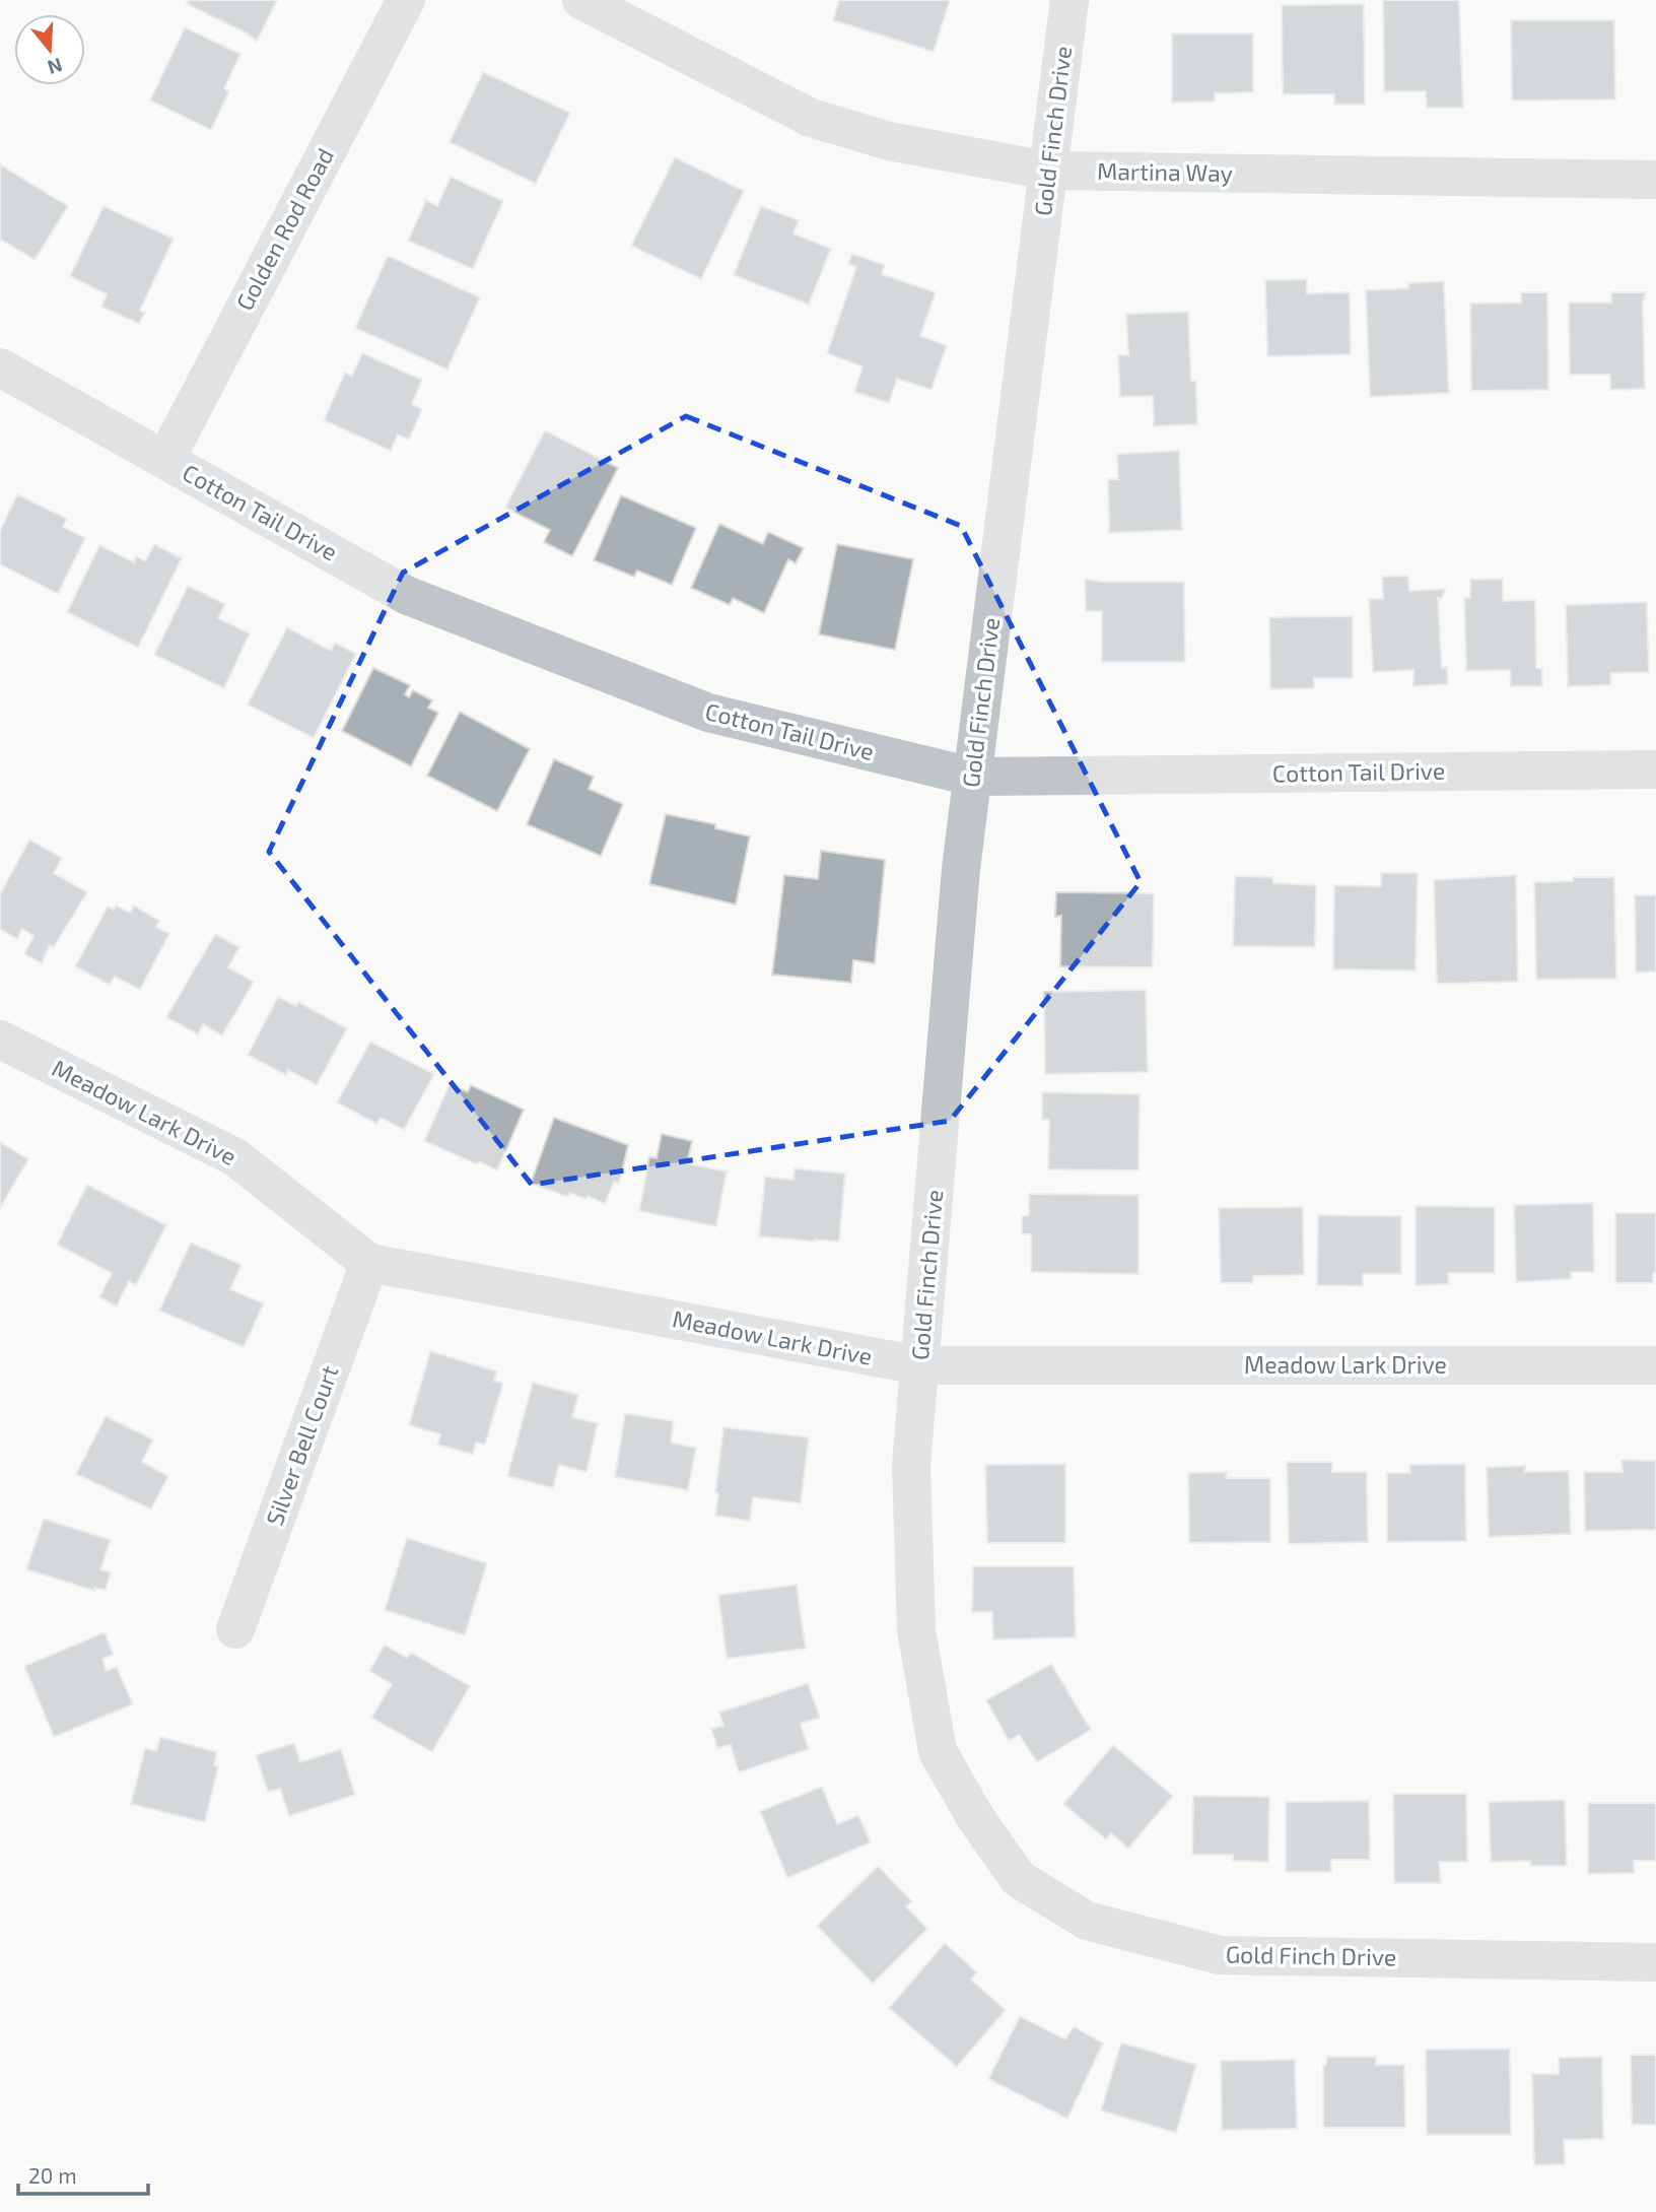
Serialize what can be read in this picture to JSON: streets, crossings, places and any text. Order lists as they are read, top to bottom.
{
  "streets": {
    "street": [
      "Gold Finch Drive",
      "Martina Way",
      "Golden Rod Road",
      "Cotton Tail Drive",
      "Meadow Lark Drive",
      "Silver Bell Court"
    ]
  },
  "crossings": [
    ["Gold Finch Drive", "Martina Way"],
    ["Gold Finch Drive", "Cotton Tail Drive"],
    ["Gold Finch Drive", "Meadow Lark Drive"],
    ["Golden Rod Road", "Cotton Tail Drive"],
    ["Meadow Lark Drive", "Silver Bell Court"]
  ],
  "scale_bar": "20 m",
  "north": "bottom"
}
